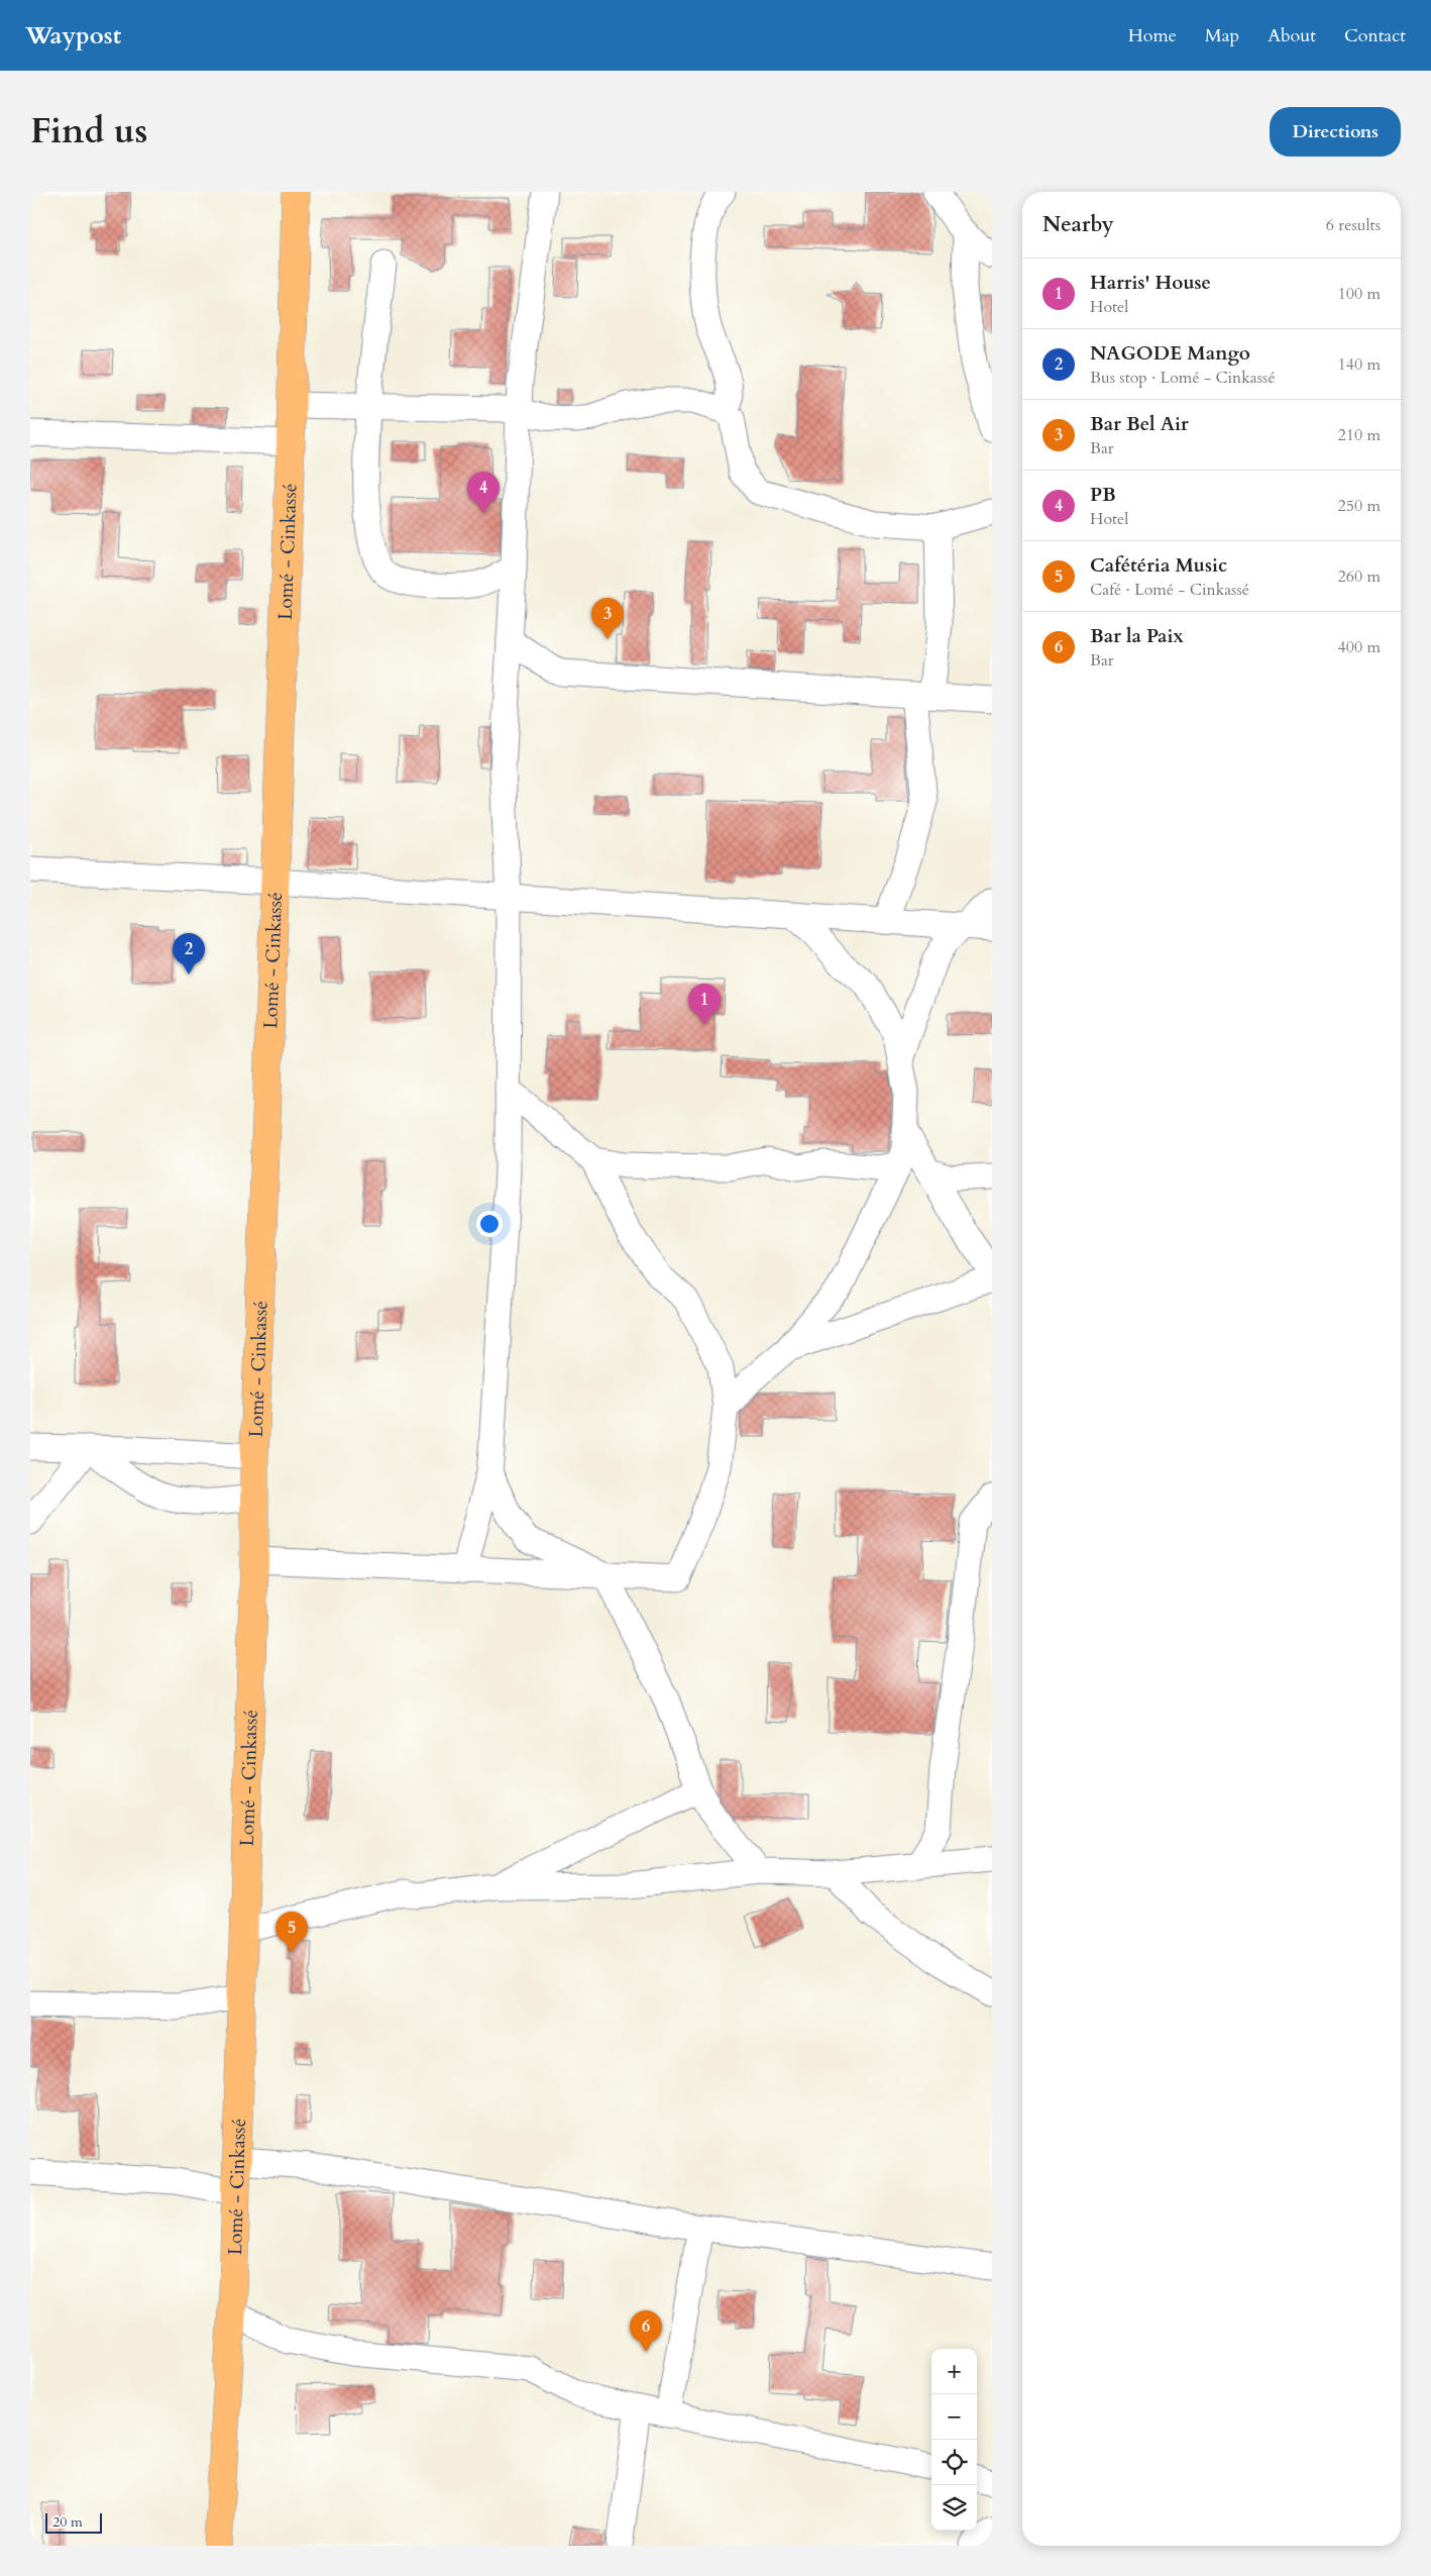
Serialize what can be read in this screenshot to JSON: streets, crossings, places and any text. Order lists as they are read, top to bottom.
{
  "streets": {
    "highway": ["Lomé - Cinkassé"]
  },
  "scale_bar": "20 m",
  "page": {
    "header": "Waypost",
    "nav": [
      "Home",
      "Map",
      "About",
      "Contact"
    ],
    "title": "Find us",
    "buttons": "Directions",
    "heading": ["Nearby", "6 results"],
    "list": [
      {
        "mark": "1",
        "name": "Harris' House",
        "note": "Hotel",
        "value": "100 m"
      },
      {
        "mark": "2",
        "name": "NAGODE Mango",
        "note": "Bus stop · Lomé - Cinkassé",
        "value": "140 m"
      },
      {
        "mark": "3",
        "name": "Bar Bel Air",
        "note": "Bar",
        "value": "210 m"
      },
      {
        "mark": "4",
        "name": "PB",
        "note": "Hotel",
        "value": "250 m"
      },
      {
        "mark": "5",
        "name": "Cafétéria Music",
        "note": "Café · Lomé - Cinkassé",
        "value": "260 m"
      },
      {
        "mark": "6",
        "name": "Bar la Paix",
        "note": "Bar",
        "value": "400 m"
      }
    ],
    "pins": [
      "4",
      "3",
      "2",
      "1",
      "5",
      "6"
    ],
    "map_buttons": ["+", "−"],
    "scale": "20 m"
  }
}
